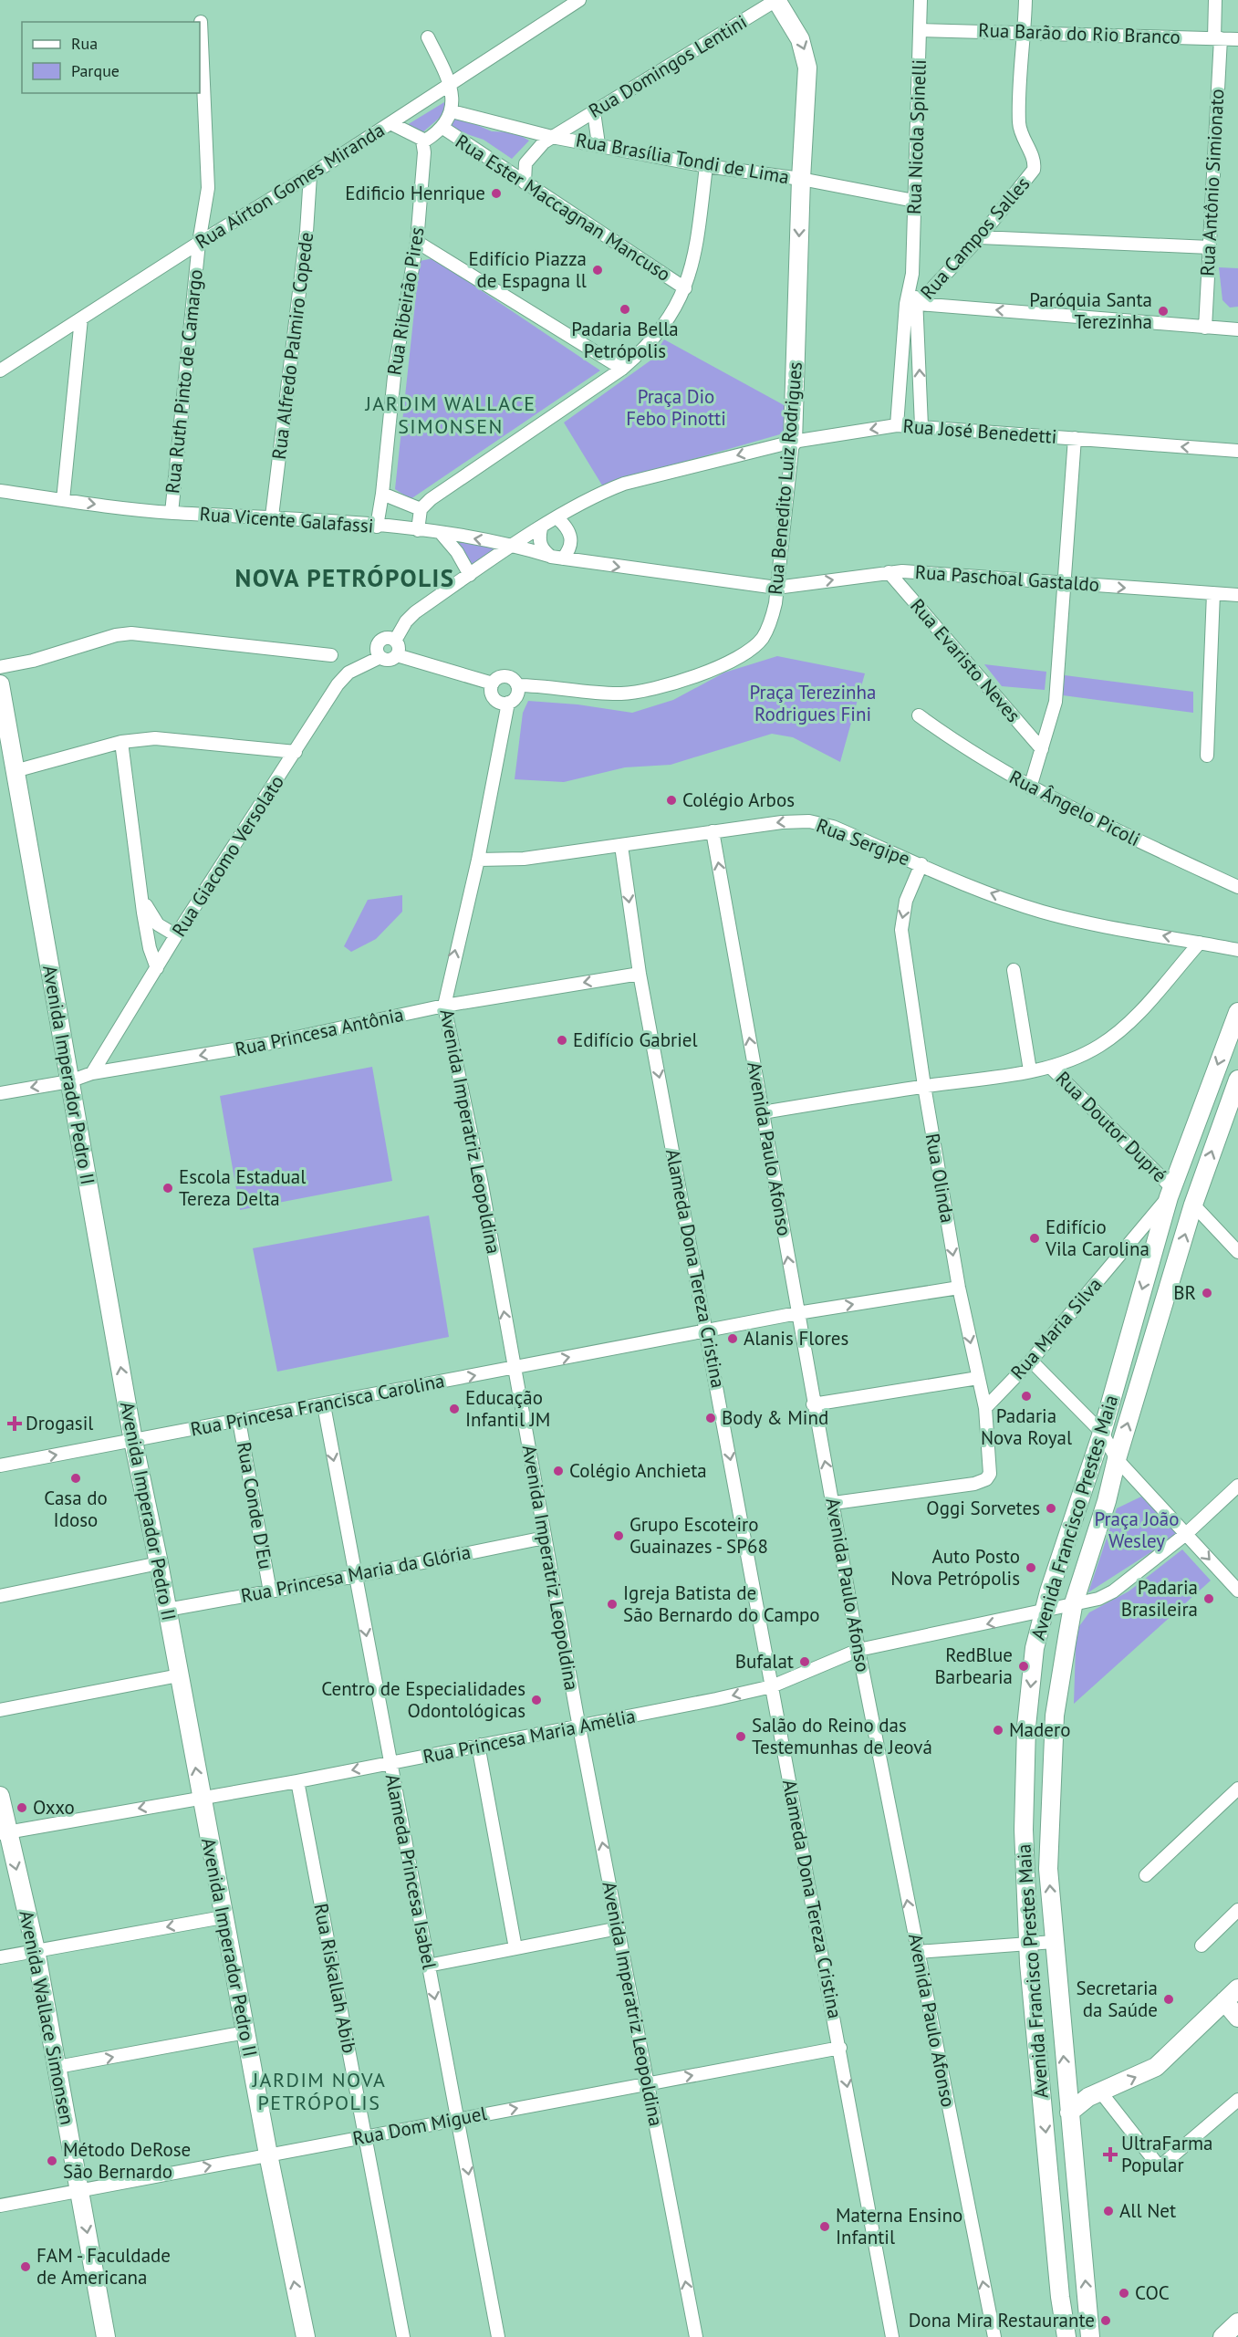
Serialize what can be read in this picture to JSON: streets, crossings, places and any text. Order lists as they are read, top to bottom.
{
  "streets": {
    "street": [
      "Rua Barão do Rio Branco",
      "Rua Domingos Lentini",
      "Rua Nicola Spinelli",
      "Rua Brasília Tondi de Lima",
      "Rua Antônio Simionato",
      "Rua Aírton Gomes Miranda",
      "Rua Ester Maccagnan Mancuso",
      "Rua Campos Salles",
      "Rua Ribeirão Pires",
      "Rua Alfredo Palmiro Copede",
      "Rua Ruth Pinto de Camargo",
      "Rua José Benedetti",
      "Rua Benedito Luiz Rodrigues",
      "Rua Vicente Galafassi",
      "Rua Paschoal Gastaldo",
      "Rua Evaristo Neves",
      "Rua Ângelo Picoli",
      "Rua Sergipe",
      "Rua Giacomo Versolato",
      "Rua Princesa Antônia",
      "Avenida Imperador Pedro II",
      "Rua Doutor Dupré",
      "Avenida Imperatriz Leopoldina",
      "Avenida Paulo Afonso",
      "Rua Olinda",
      "Alameda Dona Tereza Cristina",
      "Rua Maria Silva",
      "Rua Princesa Francisca Carolina",
      "Rua Conde D'Eu",
      "Avenida Francisco Prestes Maia",
      "Rua Princesa Maria da Glória",
      "Rua Princesa Maria Amélia",
      "Alameda Princesa Isabel",
      "Rua Riskallah Abib",
      "Avenida Wallace Simonsen",
      "Rua Dom Miguel"
    ]
  },
  "crossings": [
    ["Rua Barão do Rio Branco", "Rua Nicola Spinelli"],
    ["Rua Barão do Rio Branco", "Rua Antônio Simionato"],
    ["Rua Barão do Rio Branco", "Rua Campos Salles"],
    ["Rua Domingos Lentini", "Rua Brasília Tondi de Lima"],
    ["Rua Domingos Lentini", "Rua Ester Maccagnan Mancuso"],
    ["Rua Domingos Lentini", "Rua Benedito Luiz Rodrigues"],
    ["Rua Nicola Spinelli", "Rua Brasília Tondi de Lima"],
    ["Rua Nicola Spinelli", "Rua Campos Salles"],
    ["Rua Nicola Spinelli", "Rua José Benedetti"],
    ["Rua Brasília Tondi de Lima", "Rua Benedito Luiz Rodrigues"],
    ["Rua Aírton Gomes Miranda", "Rua Alfredo Palmiro Copede"],
    ["Rua Aírton Gomes Miranda", "Rua Ruth Pinto de Camargo"],
    ["Rua Ribeirão Pires", "Rua Vicente Galafassi"],
    ["Rua Alfredo Palmiro Copede", "Rua Vicente Galafassi"],
    ["Rua Ruth Pinto de Camargo", "Rua Vicente Galafassi"],
    ["Rua José Benedetti", "Rua Benedito Luiz Rodrigues"],
    ["Rua José Benedetti", "Rua Vicente Galafassi"],
    ["Rua Benedito Luiz Rodrigues", "Rua Vicente Galafassi"],
    ["Rua Benedito Luiz Rodrigues", "Rua Paschoal Gastaldo"],
    ["Rua Benedito Luiz Rodrigues", "Avenida Imperatriz Leopoldina"],
    ["Rua Vicente Galafassi", "Rua Paschoal Gastaldo"],
    ["Rua Paschoal Gastaldo", "Rua Evaristo Neves"],
    ["Rua Sergipe", "Avenida Imperatriz Leopoldina"],
    ["Rua Sergipe", "Avenida Paulo Afonso"],
    ["Rua Sergipe", "Rua Olinda"],
    ["Rua Sergipe", "Alameda Dona Tereza Cristina"],
    ["Rua Giacomo Versolato", "Rua Princesa Antônia"],
    ["Rua Princesa Antônia", "Avenida Imperador Pedro II"],
    ["Rua Princesa Antônia", "Avenida Imperatriz Leopoldina"],
    ["Rua Princesa Antônia", "Alameda Dona Tereza Cristina"],
    ["Avenida Imperador Pedro II", "Rua Princesa Francisca Carolina"],
    ["Avenida Imperador Pedro II", "Rua Princesa Maria da Glória"],
    ["Avenida Imperador Pedro II", "Rua Princesa Maria Amélia"],
    ["Avenida Imperador Pedro II", "Rua Dom Miguel"],
    ["Rua Doutor Dupré", "Rua Maria Silva"],
    ["Rua Doutor Dupré", "Avenida Francisco Prestes Maia"],
    ["Avenida Imperatriz Leopoldina", "Rua Princesa Francisca Carolina"],
    ["Avenida Imperatriz Leopoldina", "Rua Princesa Maria da Glória"],
    ["Avenida Imperatriz Leopoldina", "Rua Princesa Maria Amélia"],
    ["Avenida Imperatriz Leopoldina", "Rua Dom Miguel"],
    ["Avenida Paulo Afonso", "Rua Olinda"],
    ["Avenida Paulo Afonso", "Rua Princesa Francisca Carolina"],
    ["Avenida Paulo Afonso", "Rua Princesa Maria Amélia"],
    ["Rua Olinda", "Rua Maria Silva"],
    ["Rua Olinda", "Rua Princesa Francisca Carolina"],
    ["Alameda Dona Tereza Cristina", "Rua Princesa Francisca Carolina"],
    ["Alameda Dona Tereza Cristina", "Rua Princesa Maria Amélia"],
    ["Alameda Dona Tereza Cristina", "Rua Dom Miguel"],
    ["Rua Maria Silva", "Avenida Francisco Prestes Maia"],
    ["Rua Princesa Francisca Carolina", "Rua Conde D'Eu"],
    ["Rua Princesa Francisca Carolina", "Alameda Princesa Isabel"],
    ["Rua Conde D'Eu", "Rua Princesa Maria da Glória"],
    ["Avenida Francisco Prestes Maia", "Rua Princesa Maria Amélia"],
    ["Rua Princesa Maria da Glória", "Alameda Princesa Isabel"],
    ["Rua Princesa Maria Amélia", "Alameda Princesa Isabel"],
    ["Rua Princesa Maria Amélia", "Rua Riskallah Abib"],
    ["Rua Princesa Maria Amélia", "Avenida Wallace Simonsen"],
    ["Alameda Princesa Isabel", "Rua Dom Miguel"],
    ["Rua Riskallah Abib", "Rua Dom Miguel"],
    ["Avenida Wallace Simonsen", "Rua Dom Miguel"]
  ],
  "one_way": [
    "Rua José Benedetti",
    "Rua Benedito Luiz Rodrigues",
    "Rua Paschoal Gastaldo",
    "Rua Sergipe",
    "Rua Princesa Antônia",
    "Avenida Imperador Pedro II",
    "Avenida Imperatriz Leopoldina",
    "Avenida Paulo Afonso",
    "Rua Olinda",
    "Alameda Dona Tereza Cristina",
    "Rua Princesa Francisca Carolina",
    "Rua Princesa Maria Amélia",
    "Alameda Princesa Isabel",
    "Avenida Wallace Simonsen",
    "Rua Dom Miguel"
  ],
  "districts": ["JARDIM WALLACE SIMONSEN", "NOVA PETRÓPOLIS", "JARDIM NOVA PETRÓPOLIS"],
  "parks": ["Praça Dio Febo Pinotti", "Praça Terezinha Rodrigues Fini", "Praça João Wesley"],
  "places": {
    "other": [
      "Edificio Henrique",
      "Edifício Piazza de Espagna ll",
      "Padaria Bella Petrópolis",
      "Paróquia Santa Terezinha",
      "Colégio Arbos",
      "Edifício Gabriel",
      "Escola Estadual Tereza Delta",
      "Edifício Vila Carolina",
      "BR",
      "Alanis Flores",
      "Padaria Nova Royal",
      "Educação Infantil JM",
      "Body & Mind",
      "Colégio Anchieta",
      "Casa do Idoso",
      "Oggi Sorvetes",
      "Grupo Escoteiro Guainazes - SP68",
      "Auto Posto Nova Petrópolis",
      "Padaria Brasileira",
      "Igreja Batista de São Bernardo do Campo",
      "Bufalat",
      "RedBlue Barbearia",
      "Centro de Especialidades Odontológicas",
      "Madero",
      "Salão do Reino das Testemunhas de Jeová",
      "Oxxo",
      "Secretaria da Saúde",
      "Método DeRose São Bernardo",
      "All Net",
      "Materna Ensino Infantil",
      "FAM - Faculdade de Americana",
      "COC",
      "Dona Mira Restaurante"
    ],
    "health": ["Drogasil", "UltraFarma Popular"]
  },
  "legend": ["Rua", "Parque"]
}
